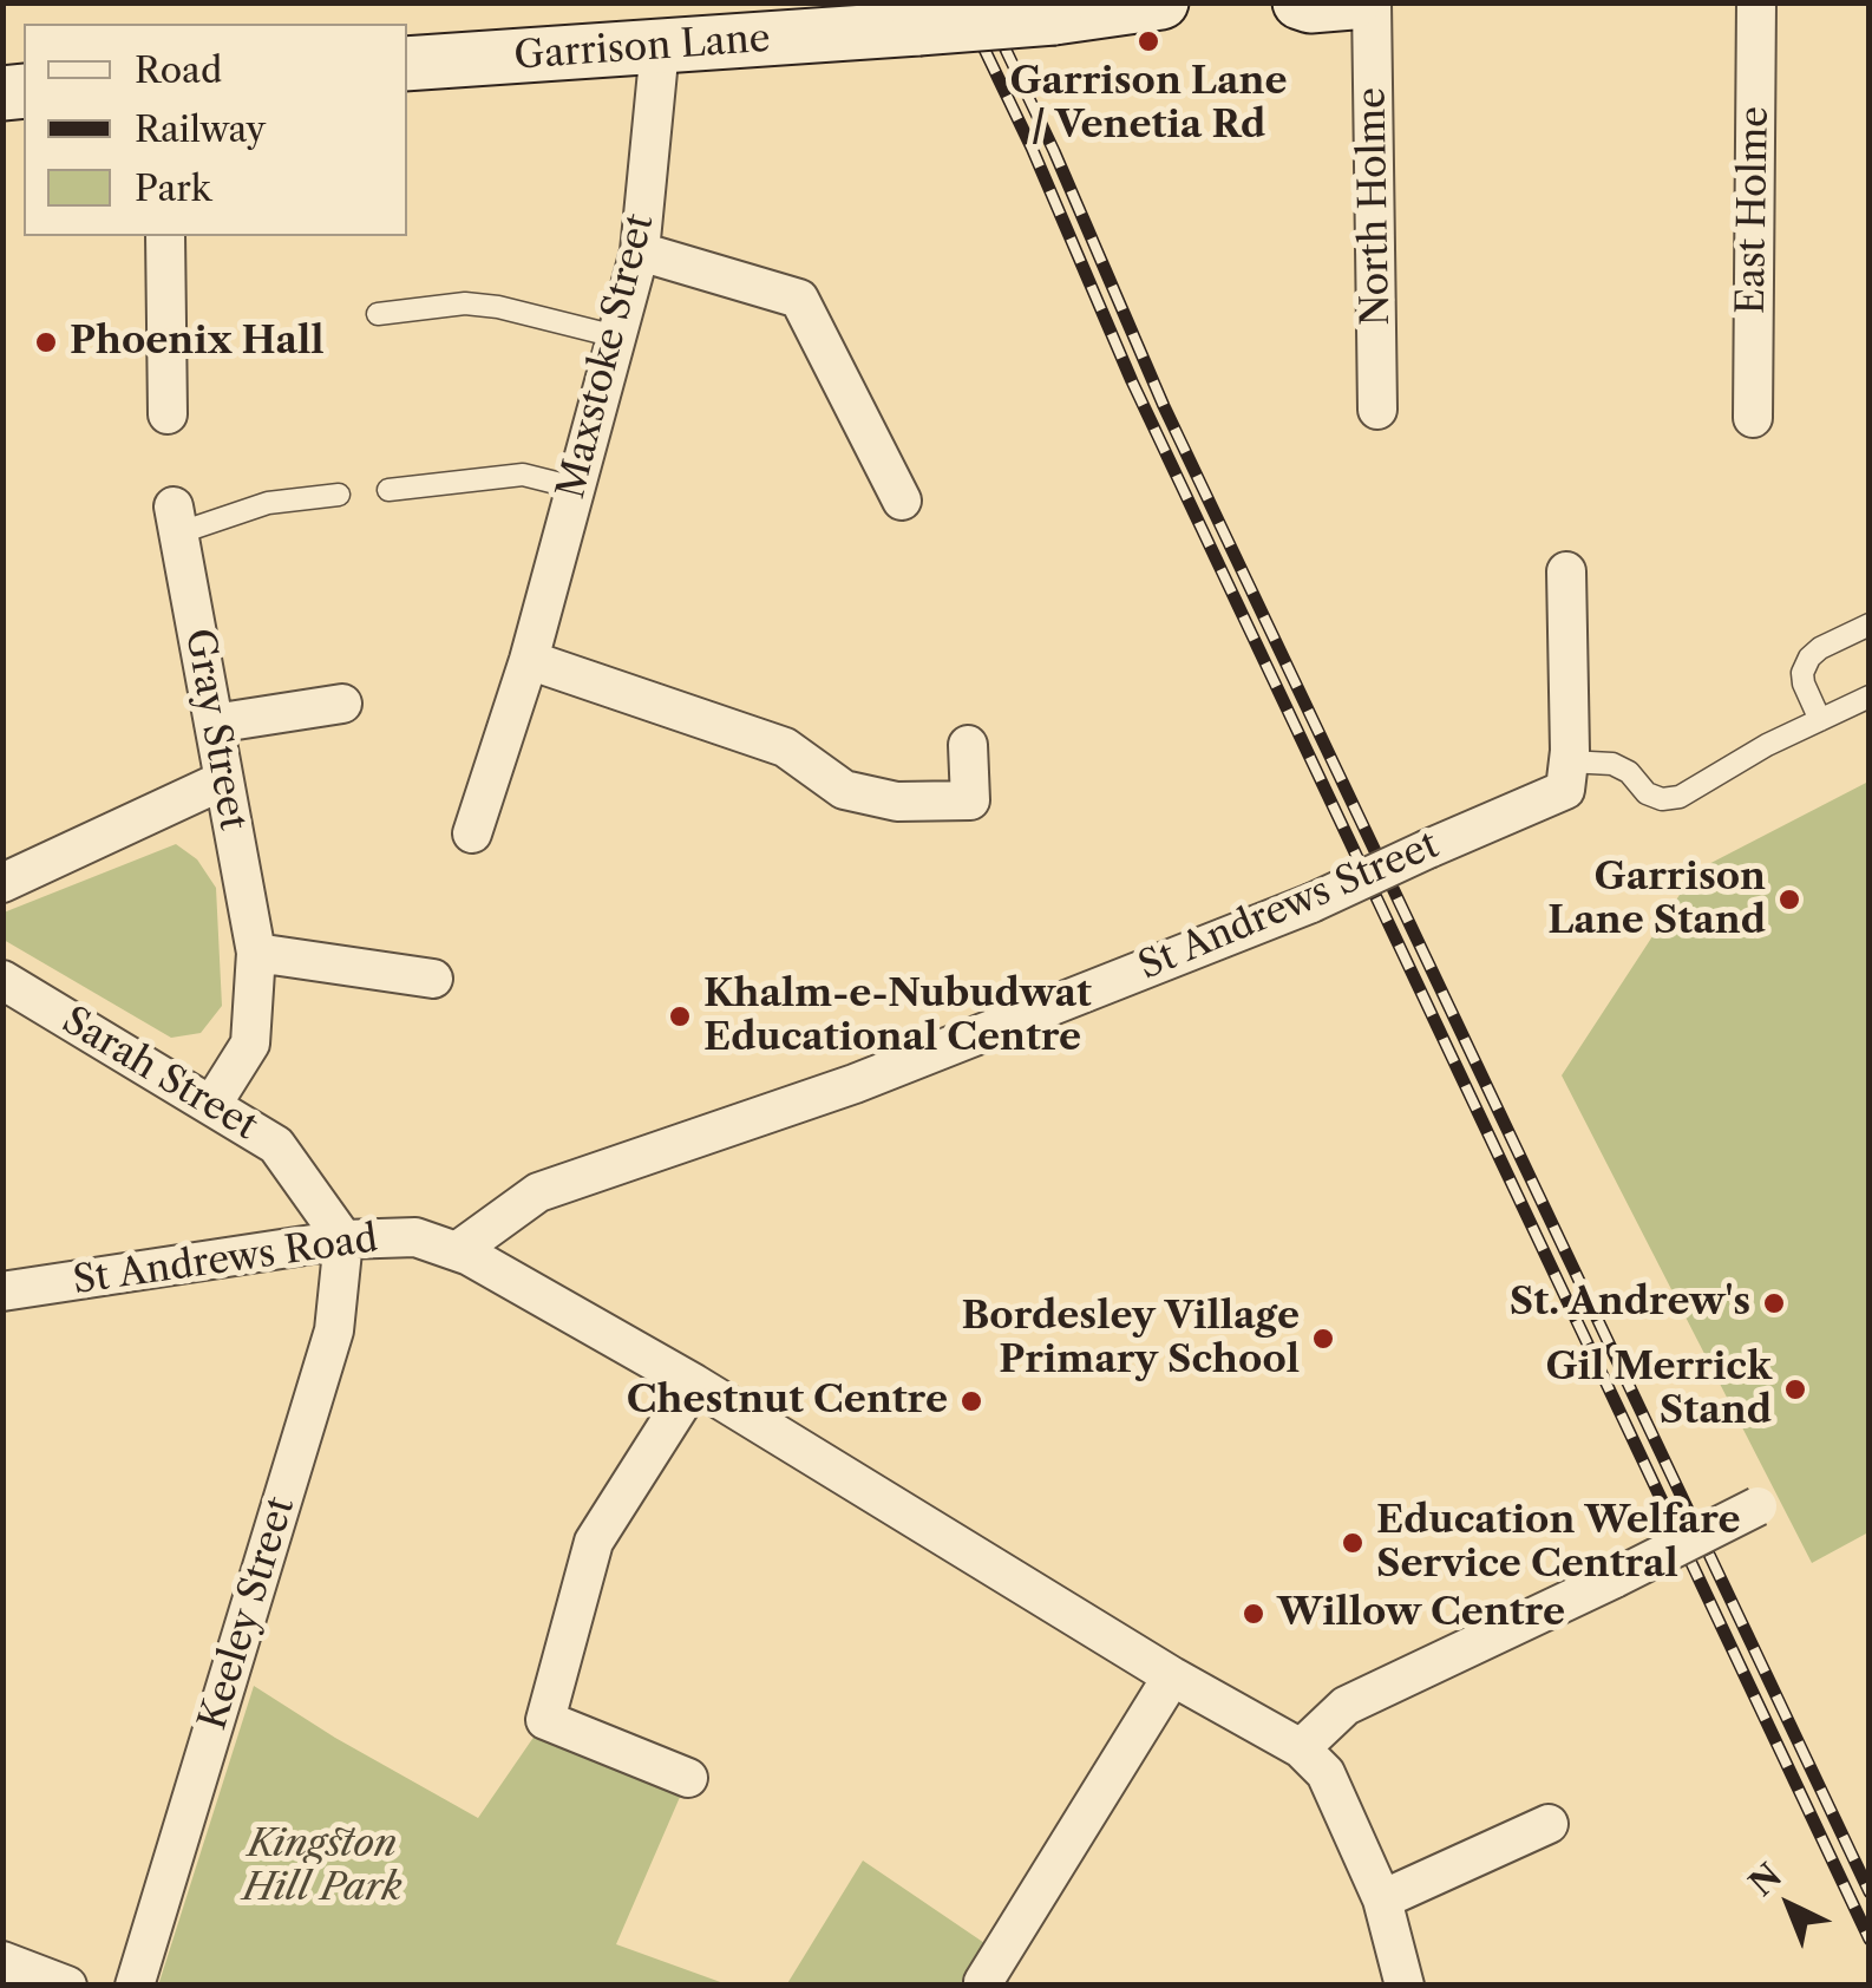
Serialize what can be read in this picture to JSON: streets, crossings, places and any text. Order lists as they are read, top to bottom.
{
  "streets": {
    "street": [
      "Garrison Lane",
      "North Holme",
      "East Holme",
      "Maxstoke Street",
      "Gray Street",
      "St Andrews Street",
      "Sarah Street",
      "St Andrews Road",
      "Keeley Street"
    ]
  },
  "crossings": [
    ["Garrison Lane", "Maxstoke Street"],
    ["Gray Street", "Sarah Street"],
    ["St Andrews Street", "St Andrews Road"],
    ["Sarah Street", "St Andrews Road"],
    ["Sarah Street", "Keeley Street"],
    ["St Andrews Road", "Keeley Street"]
  ],
  "parks": ["Kingston Hill Park"],
  "places": [
    "Garrison Lane / Venetia Rd",
    "Phoenix Hall",
    "Garrison Lane Stand",
    "Khalm-e-Nubudwat Educational Centre",
    "St. Andrew's",
    "Bordesley Village Primary School",
    "Gil Merrick Stand",
    "Chestnut Centre",
    "Education Welfare Service Central",
    "Willow Centre"
  ],
  "legend": ["Road", "Railway", "Park"],
  "north": "top left"
}
